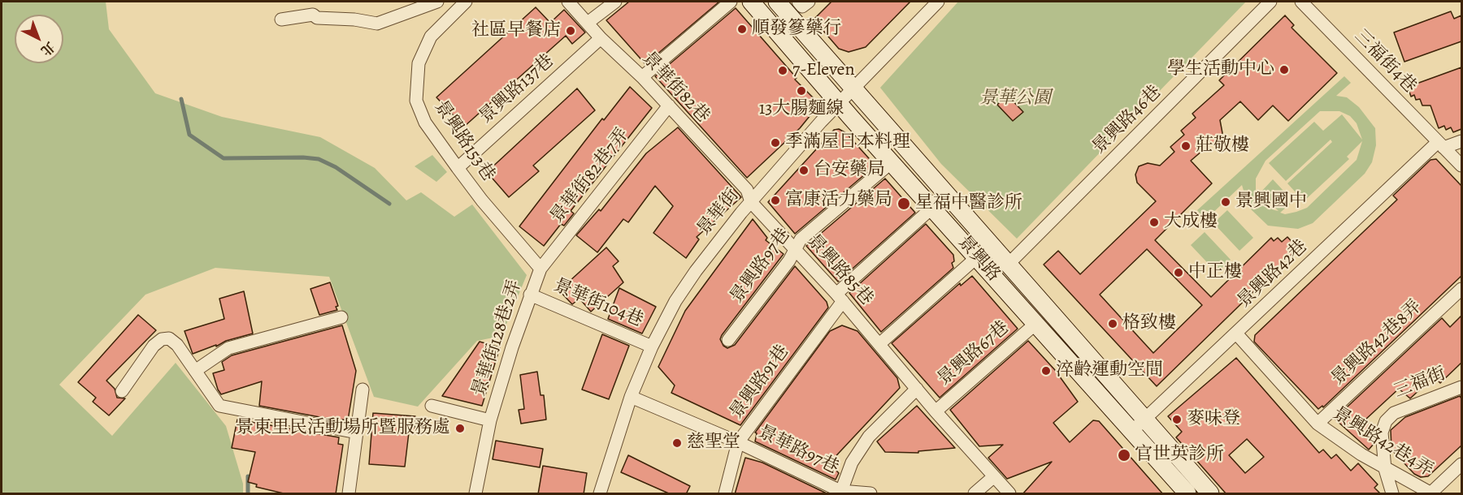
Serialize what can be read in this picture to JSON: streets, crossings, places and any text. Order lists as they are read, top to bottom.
{
  "streets": {
    "street": [
      "三福街4巷",
      "景華街82巷",
      "景興路137巷",
      "景興路46巷",
      "景興路153巷",
      "景華街82巷7弄",
      "景華街",
      "景興路",
      "景興路97巷",
      "景興路85巷",
      "景興路42巷",
      "景華街104巷",
      "景華街128巷2弄",
      "景興路42巷8弄",
      "景興路67巷",
      "景興路91巷",
      "三福街",
      "景興路42巷4弄",
      "景華路97巷"
    ]
  },
  "crossings": [
    ["三福街4巷", "景興路42巷"],
    ["景華街82巷", "景興路137巷"],
    ["景華街82巷", "景華街82巷7弄"],
    ["景華街82巷", "景華街"],
    ["景華街82巷", "景興路85巷"],
    ["景興路137巷", "景興路153巷"],
    ["景興路46巷", "景興路"],
    ["景興路153巷", "景華街82巷7弄"],
    ["景興路153巷", "景華街128巷2弄"],
    ["景華街82巷7弄", "景華街128巷2弄"],
    ["景華街", "景興路"],
    ["景華街", "景興路85巷"],
    ["景華街", "景華街104巷"],
    ["景華街", "景華路97巷"],
    ["景興路", "景興路97巷"],
    ["景興路", "景興路42巷"],
    ["景興路", "景興路67巷"],
    ["景興路", "景興路91巷"],
    ["景興路97巷", "景興路85巷"],
    ["景興路85巷", "景興路67巷"],
    ["景興路85巷", "景興路91巷"],
    ["景興路42巷", "景興路42巷4弄"],
    ["景華街104巷", "景華街128巷2弄"],
    ["景興路42巷8弄", "景興路42巷4弄"],
    ["景興路91巷", "景華路97巷"],
    ["三福街", "景興路42巷4弄"]
  ],
  "parks": ["景華公園"],
  "places": [
    "順發篸藥行",
    "社區早餐店",
    "學生活動中心",
    "7-Eleven",
    "13大腸麵線",
    "季滿屋日本料理",
    "莊敬樓",
    "台安藥局",
    "富康活力藥局",
    "景興國中",
    "星福中醫診所",
    "大成樓",
    "中正樓",
    "格致樓",
    "淬齡運動空間",
    "麥味登",
    "景東里民活動場所暨服務處",
    "慈聖堂",
    "官世英診所"
  ],
  "north": "bottom right"
}
